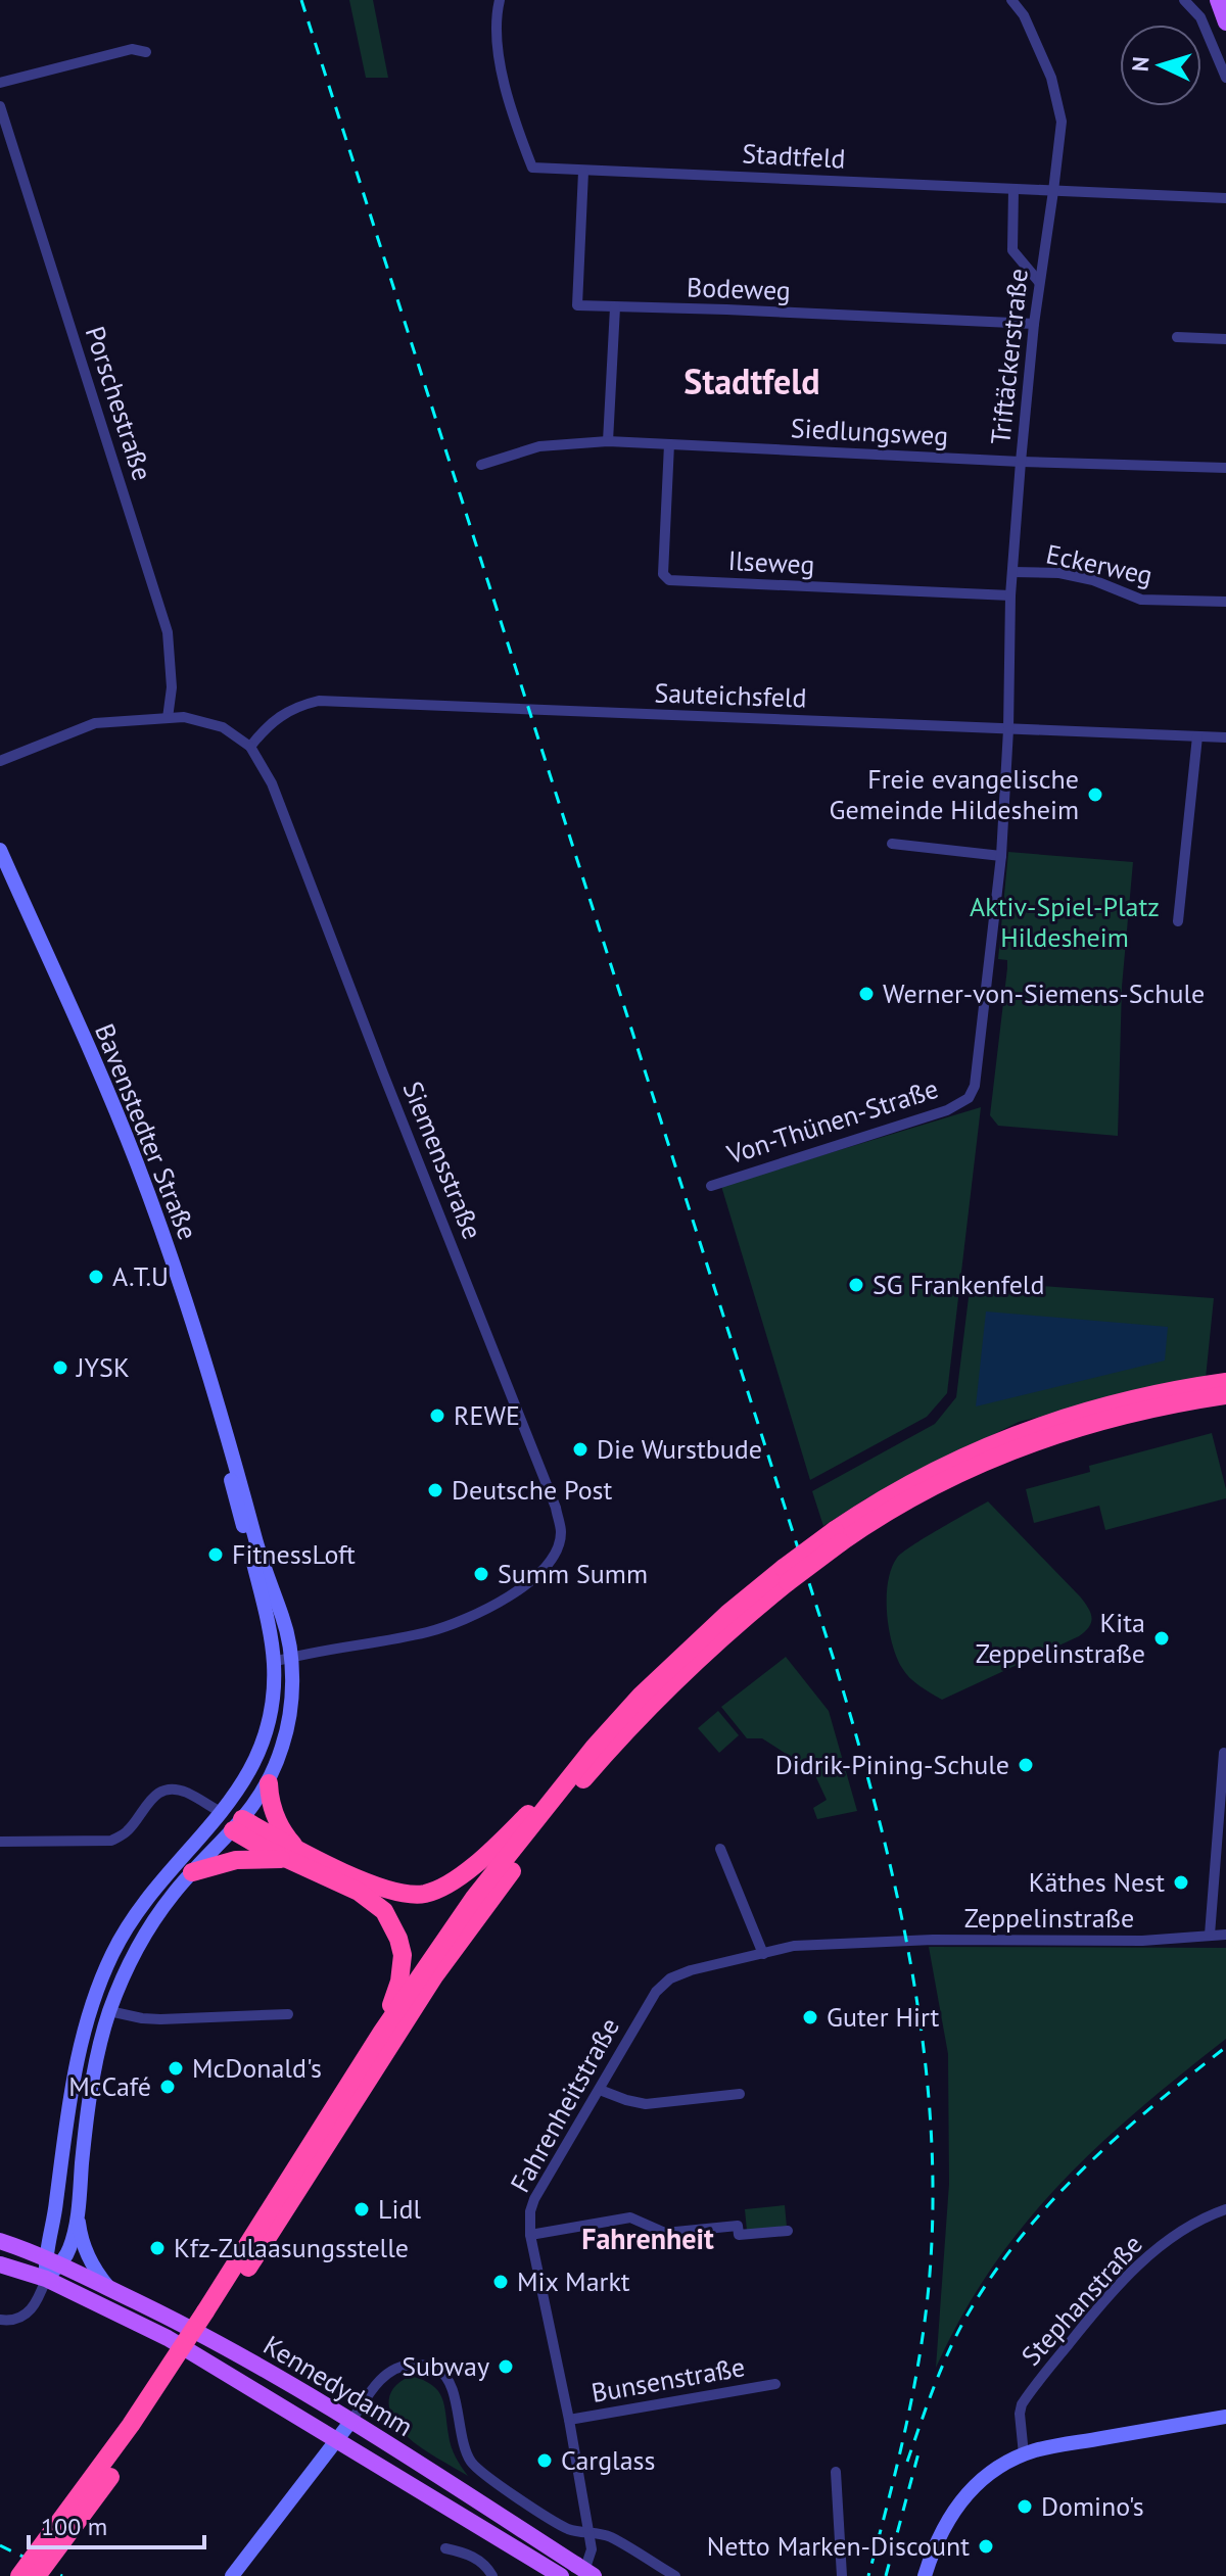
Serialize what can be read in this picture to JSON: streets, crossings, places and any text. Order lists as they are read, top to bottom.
{
  "streets": {
    "main road": ["Kennedydamm"],
    "street": [
      "Stadtfeld",
      "Bodeweg",
      "Triftäckerstraße",
      "Porschestraße",
      "Siedlungsweg",
      "Ilseweg",
      "Eckerweg",
      "Sauteichsfeld",
      "Von-Thünen-Straße",
      "Bavenstedter Straße",
      "Siemensstraße",
      "Zeppelinstraße",
      "Fahrenheitstraße",
      "Stephanstraße",
      "Bunsenstraße"
    ]
  },
  "crossings": [
    ["Stadtfeld", "Bodeweg"],
    ["Stadtfeld", "Triftäckerstraße"],
    ["Bodeweg", "Triftäckerstraße"],
    ["Triftäckerstraße", "Siedlungsweg"],
    ["Triftäckerstraße", "Ilseweg"],
    ["Triftäckerstraße", "Eckerweg"],
    ["Triftäckerstraße", "Sauteichsfeld"],
    ["Triftäckerstraße", "Von-Thünen-Straße"],
    ["Porschestraße", "Siemensstraße"],
    ["Siedlungsweg", "Ilseweg"],
    ["Sauteichsfeld", "Von-Thünen-Straße"],
    ["Sauteichsfeld", "Siemensstraße"],
    ["Bavenstedter Straße", "Siemensstraße"],
    ["Bavenstedter Straße", "Kennedydamm"],
    ["Zeppelinstraße", "Fahrenheitstraße"],
    ["Fahrenheitstraße", "Bunsenstraße"],
    ["Fahrenheitstraße", "Kennedydamm"]
  ],
  "districts": ["Stadtfeld", "Fahrenheit"],
  "parks": ["Aktiv-Spiel-Platz Hildesheim"],
  "places": [
    "Freie evangelische Gemeinde Hildesheim",
    "Werner-von-Siemens-Schule",
    "A.T.U",
    "SG Frankenfeld",
    "JYSK",
    "REWE",
    "Die Wurstbude",
    "Deutsche Post",
    "FitnessLoft",
    "Summ Summ",
    "Kita Zeppelinstraße",
    "Didrik-Pining-Schule",
    "Käthes Nest",
    "Guter Hirt",
    "McDonald's",
    "McCafé",
    "Lidl",
    "Kfz-Zulaasungsstelle",
    "Mix Markt",
    "Subway",
    "Carglass",
    "Domino's",
    "Netto Marken-Discount"
  ],
  "scale_bar": "100 m",
  "north": "left"
}
